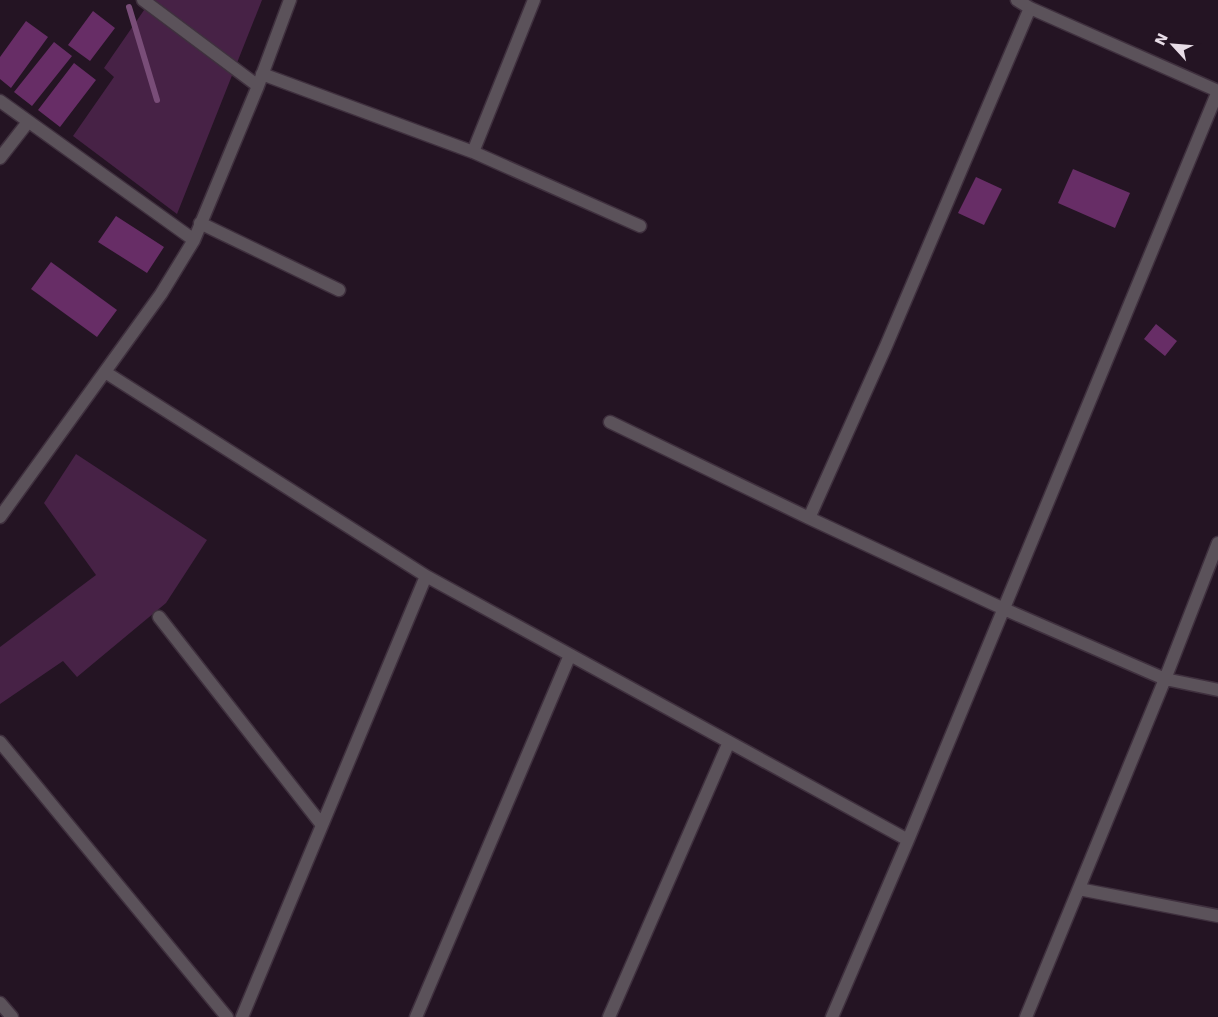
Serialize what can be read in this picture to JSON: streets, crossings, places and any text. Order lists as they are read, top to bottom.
{
  "north": "top left"
}
